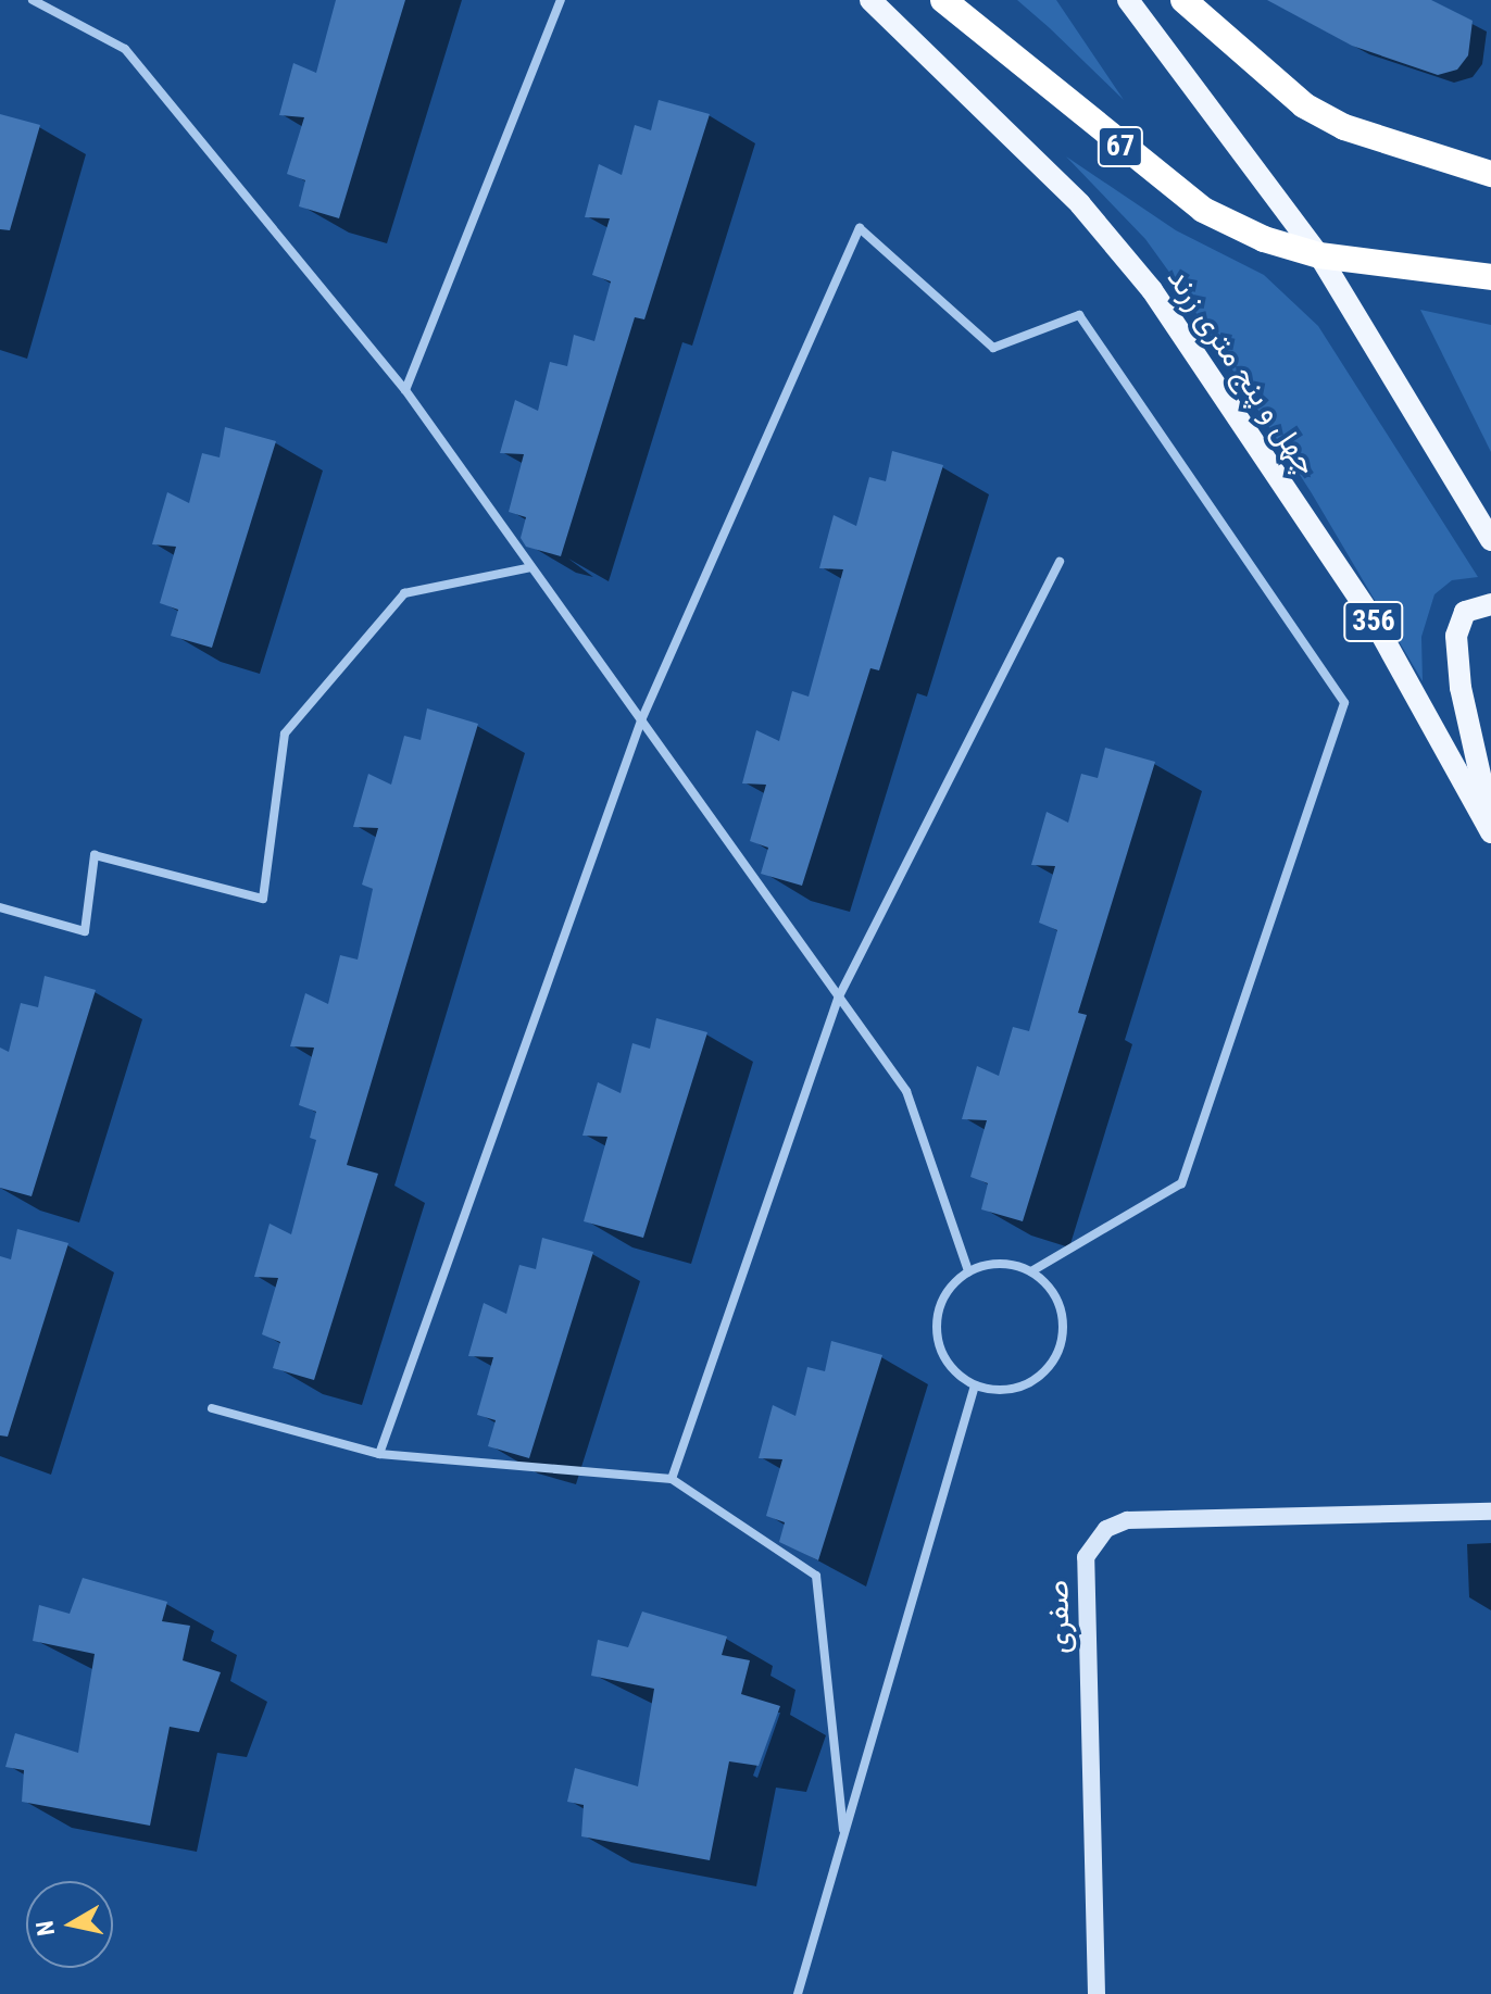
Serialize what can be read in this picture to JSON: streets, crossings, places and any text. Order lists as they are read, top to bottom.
{
  "streets": {
    "highway": ["67"],
    "main road": ["چهل و پنج متری زرند", "356"],
    "street": ["صفری"]
  },
  "north": "left"
}
